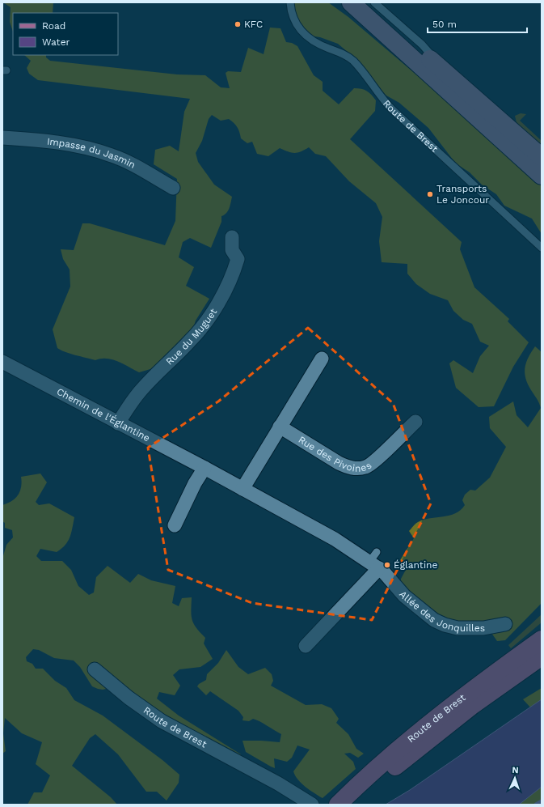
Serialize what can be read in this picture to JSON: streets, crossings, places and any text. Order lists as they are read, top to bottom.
{
  "streets": {
    "main road": ["Route de Brest"],
    "street": [
      "Impasse du Jasmin",
      "Rue du Muguet",
      "Chemin de l'Églantine",
      "Rue des Pivoines",
      "Allée des Jonquilles"
    ]
  },
  "crossings": [
    ["Rue du Muguet", "Chemin de l'Églantine"],
    ["Chemin de l'Églantine", "Allée des Jonquilles"]
  ],
  "places": ["KFC", "Transports Le Joncour", "Églantine"],
  "legend": ["Road", "Water"],
  "scale_bar": "50 m",
  "north": "top"
}
